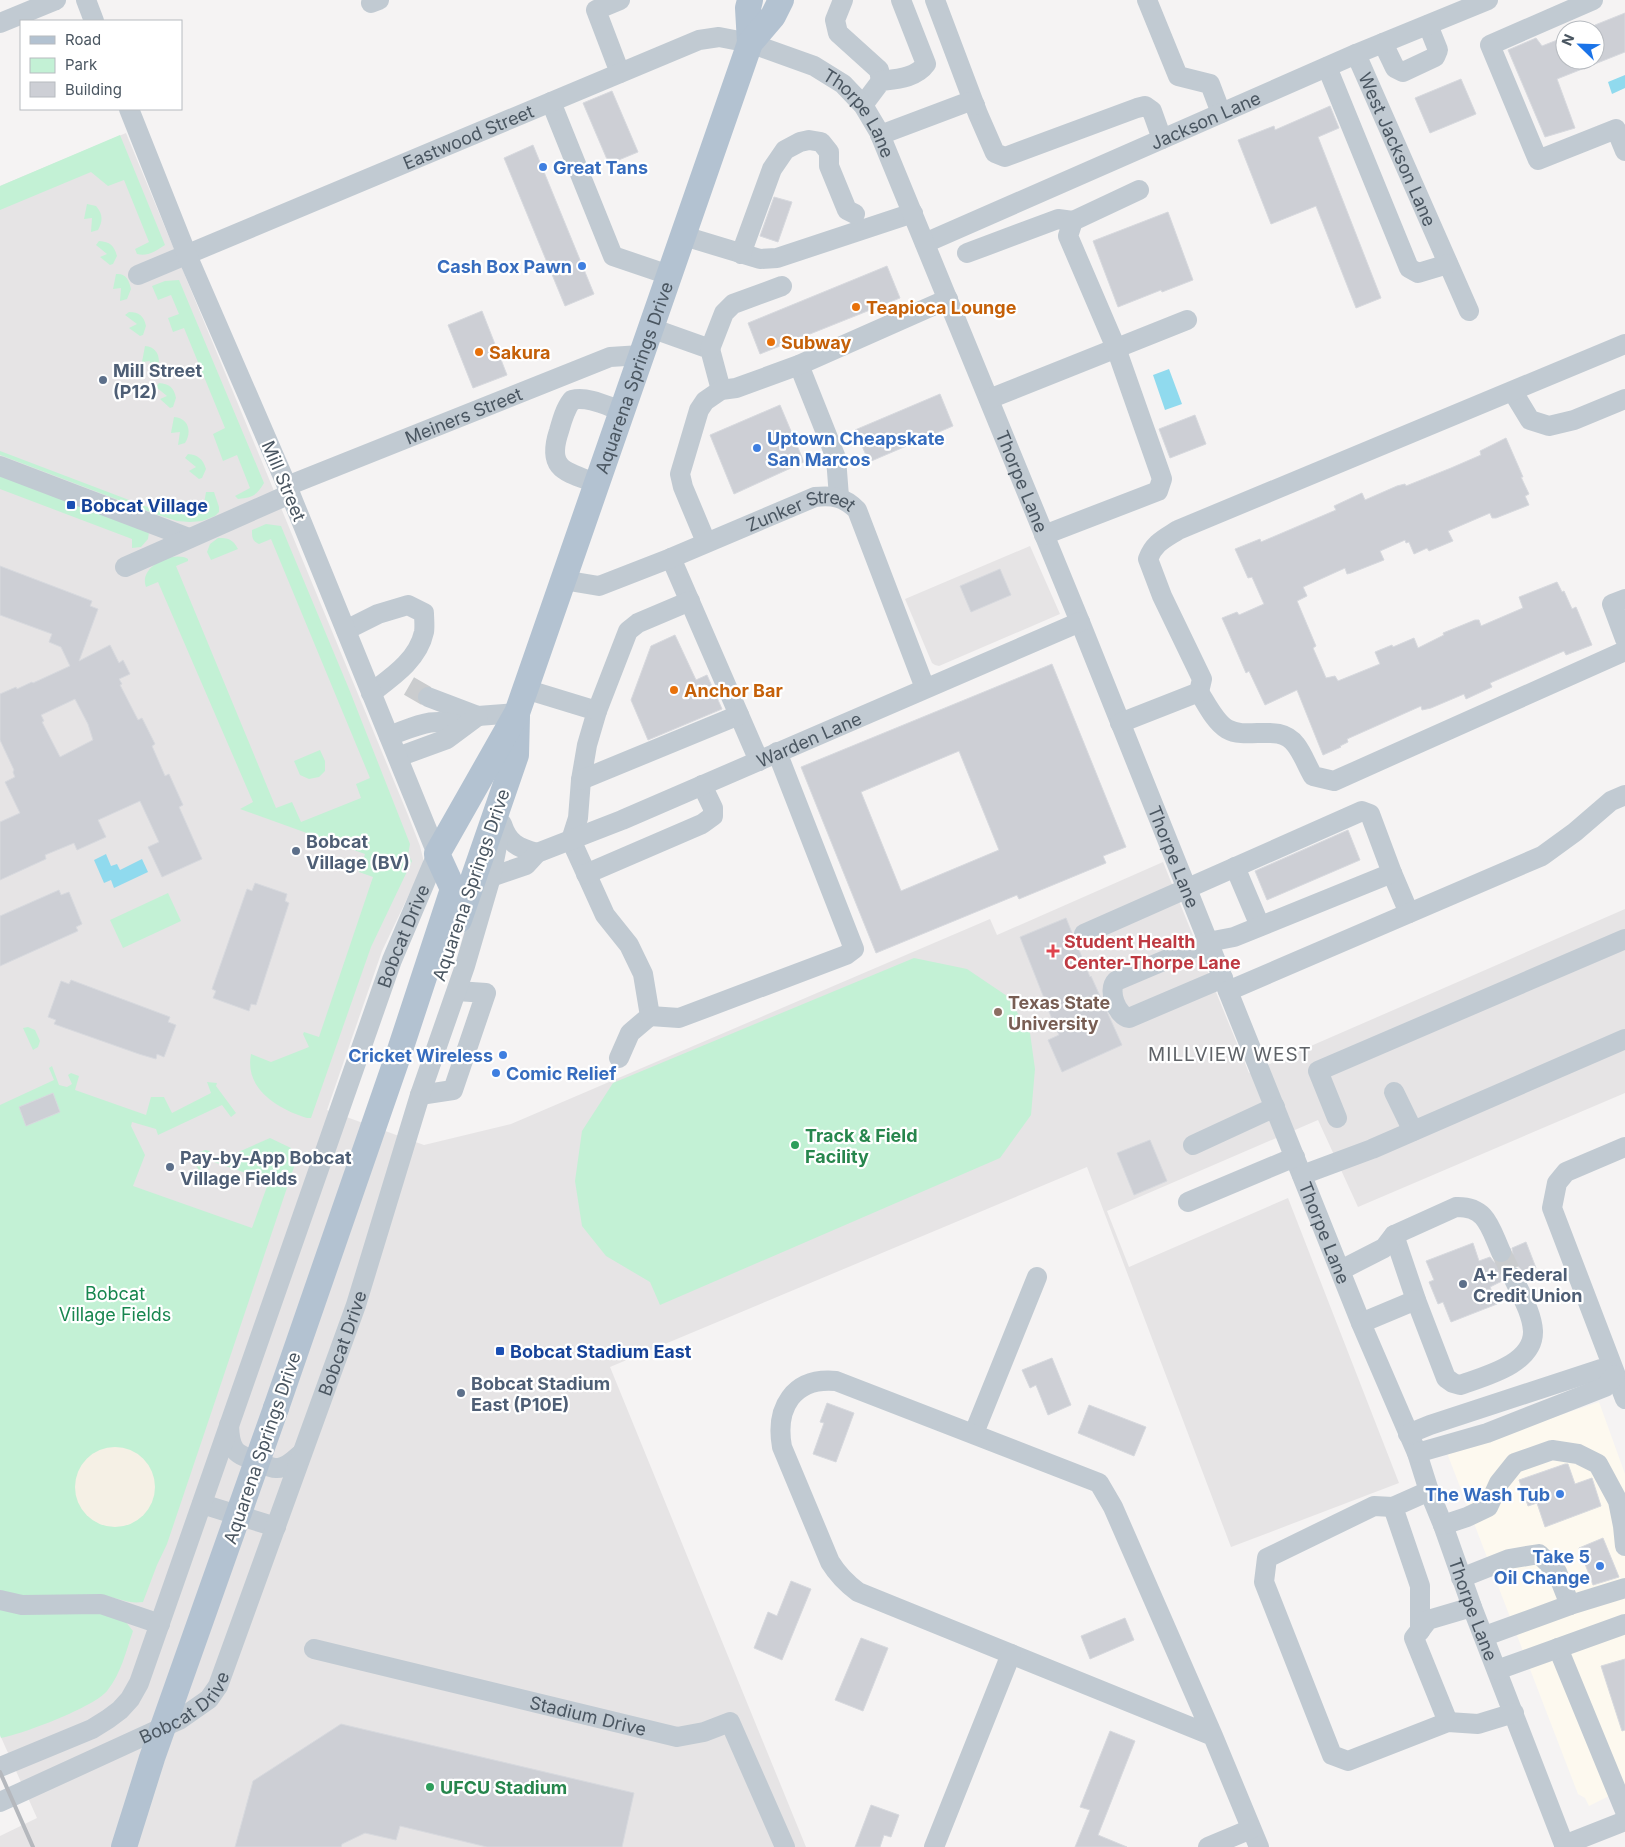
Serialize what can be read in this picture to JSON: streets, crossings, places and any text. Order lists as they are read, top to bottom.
{
  "streets": {
    "main road": ["Aquarena Springs Drive"],
    "street": [
      "Thorpe Lane",
      "Jackson Lane",
      "Eastwood Street",
      "West Jackson Lane",
      "Meiners Street",
      "Mill Street",
      "Zunker Street",
      "Warden Lane",
      "Bobcat Drive",
      "Stadium Drive"
    ]
  },
  "crossings": [
    ["Thorpe Lane", "Jackson Lane"],
    ["Thorpe Lane", "Eastwood Street"],
    ["Thorpe Lane", "Aquarena Springs Drive"],
    ["Thorpe Lane", "Warden Lane"],
    ["Jackson Lane", "West Jackson Lane"],
    ["Eastwood Street", "Aquarena Springs Drive"],
    ["Eastwood Street", "Mill Street"],
    ["Aquarena Springs Drive", "Meiners Street"],
    ["Aquarena Springs Drive", "Mill Street"],
    ["Aquarena Springs Drive", "Zunker Street"],
    ["Aquarena Springs Drive", "Bobcat Drive"],
    ["Meiners Street", "Mill Street"],
    ["Mill Street", "Bobcat Drive"],
    ["Zunker Street", "Warden Lane"],
    ["Warden Lane", "Bobcat Drive"]
  ],
  "districts": ["MILLVIEW WEST"],
  "parks": ["Bobcat Village Fields"],
  "places": {
    "other": [
      "Great Tans",
      "Cash Box Pawn",
      "Teapioca Lounge",
      "Subway",
      "Sakura",
      "Mill Street (P12)",
      "Uptown Cheapskate San Marcos",
      "Anchor Bar",
      "Bobcat Village (BV)",
      "Texas State University",
      "Cricket Wireless",
      "Comic Relief",
      "Track & Field Facility",
      "Pay-by-App Bobcat Village Fields",
      "A+ Federal Credit Union",
      "Bobcat Stadium East (P10E)",
      "The Wash Tub",
      "Take 5 Oil Change",
      "UFCU Stadium"
    ],
    "transit": ["Bobcat Village", "Bobcat Stadium East"],
    "health": ["Student Health Center-Thorpe Lane"]
  },
  "legend": ["Road", "Park", "Building"],
  "north": "top left"
}
